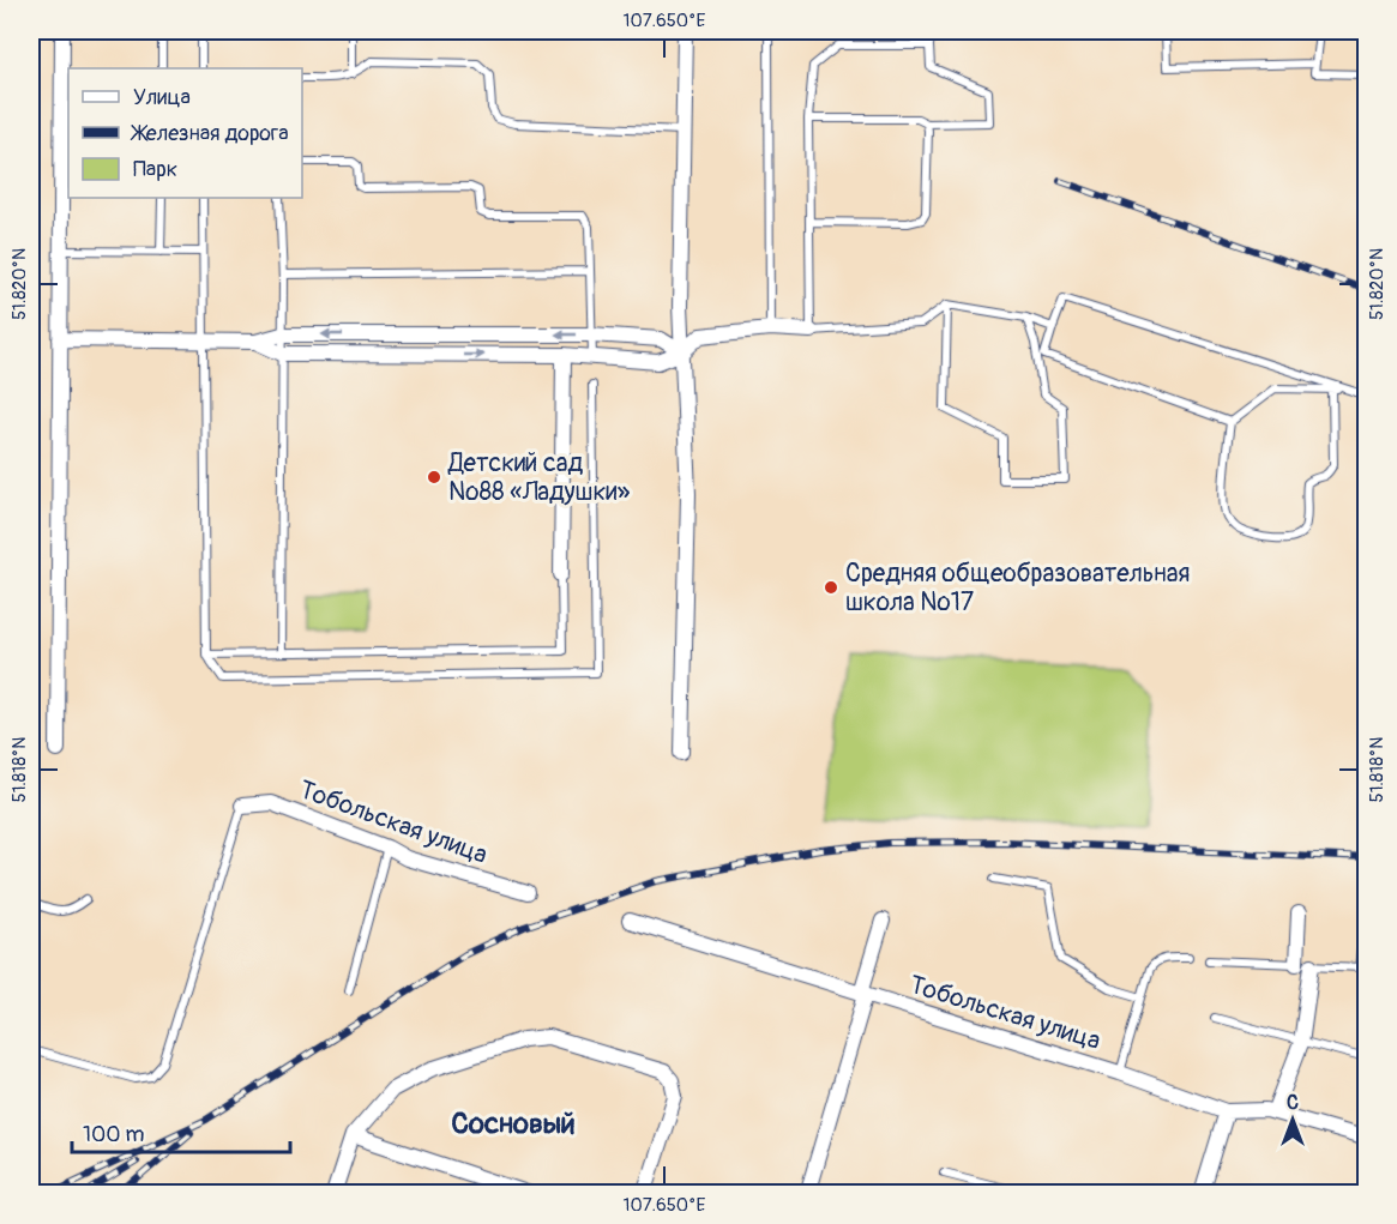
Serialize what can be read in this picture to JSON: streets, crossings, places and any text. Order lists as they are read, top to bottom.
{
  "streets": {
    "street": ["Тобольская улица"]
  },
  "districts": ["Сосновый"],
  "places": ["Детский сад №88 «Ладушки»", "Средняя общеобразовательная школа №17"],
  "legend": ["Улица", "Железная дорога", "Парк"],
  "scale_bar": "100 m",
  "north": "top",
  "coordinates": ["107.650°E", "51.820°N", "51.818°N"]
}
